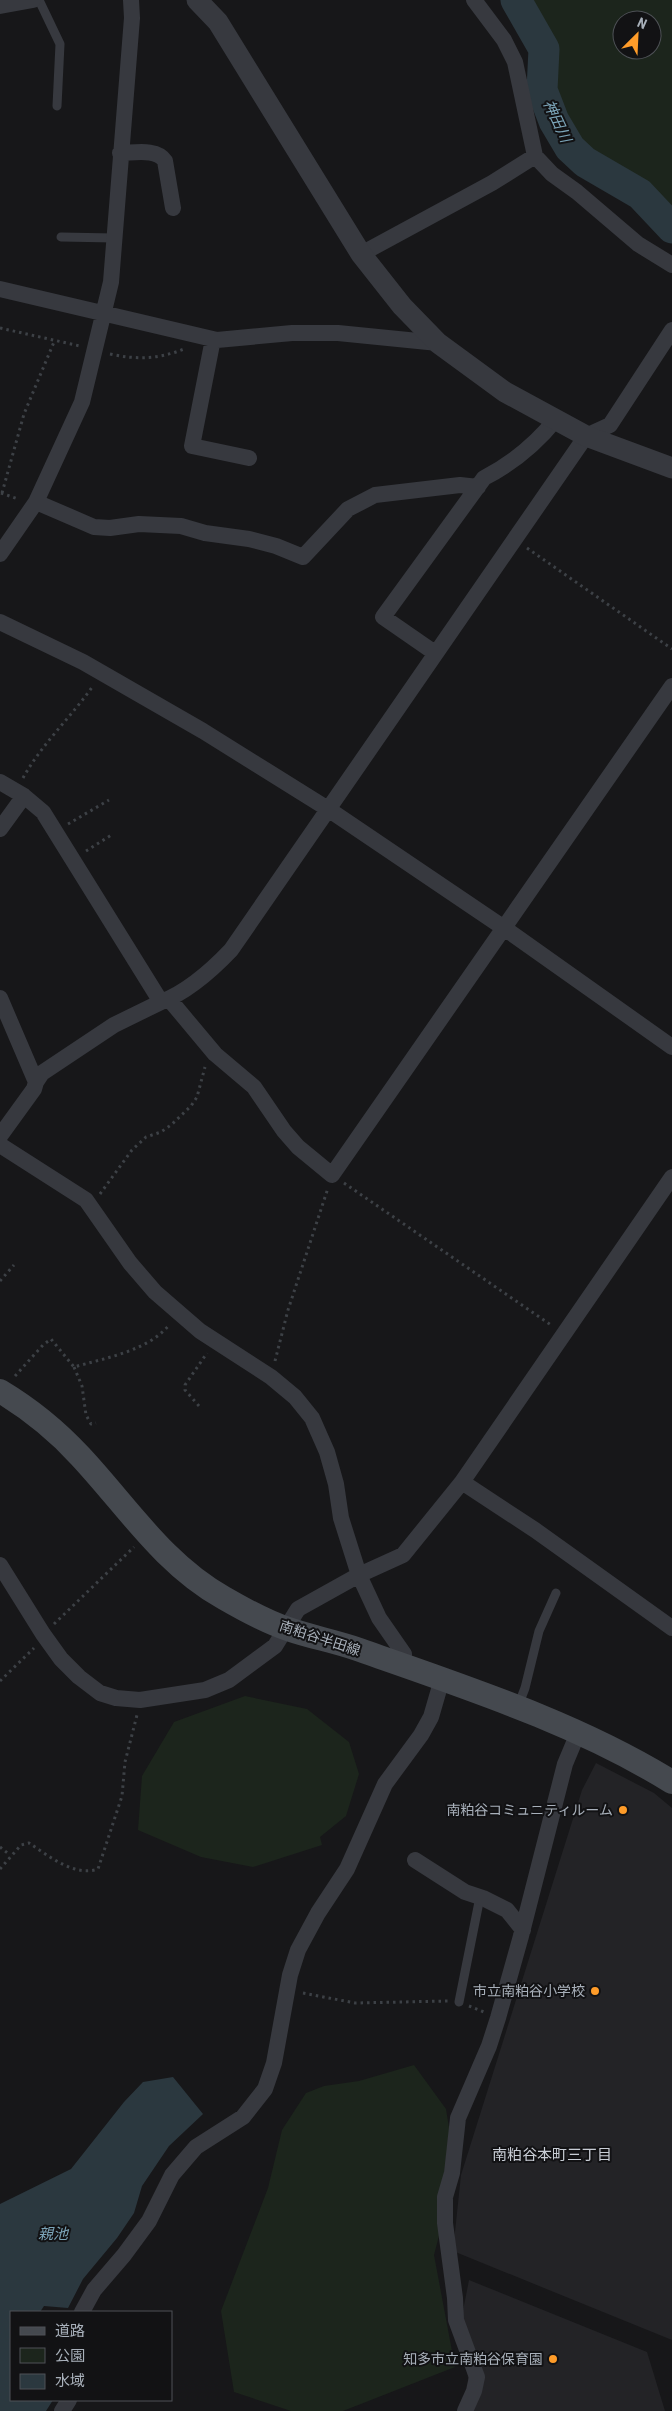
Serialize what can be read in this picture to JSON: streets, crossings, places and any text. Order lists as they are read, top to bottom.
{
  "streets": {
    "main road": ["南粕谷半田線"]
  },
  "districts": ["南粕谷本町三丁目"],
  "water": ["神田川", "親池"],
  "places": ["南粕谷コミュニティルーム", "市立南粕谷小学校", "知多市立南粕谷保育園"],
  "legend": ["道路", "公園", "水域"],
  "north": "top right"
}
